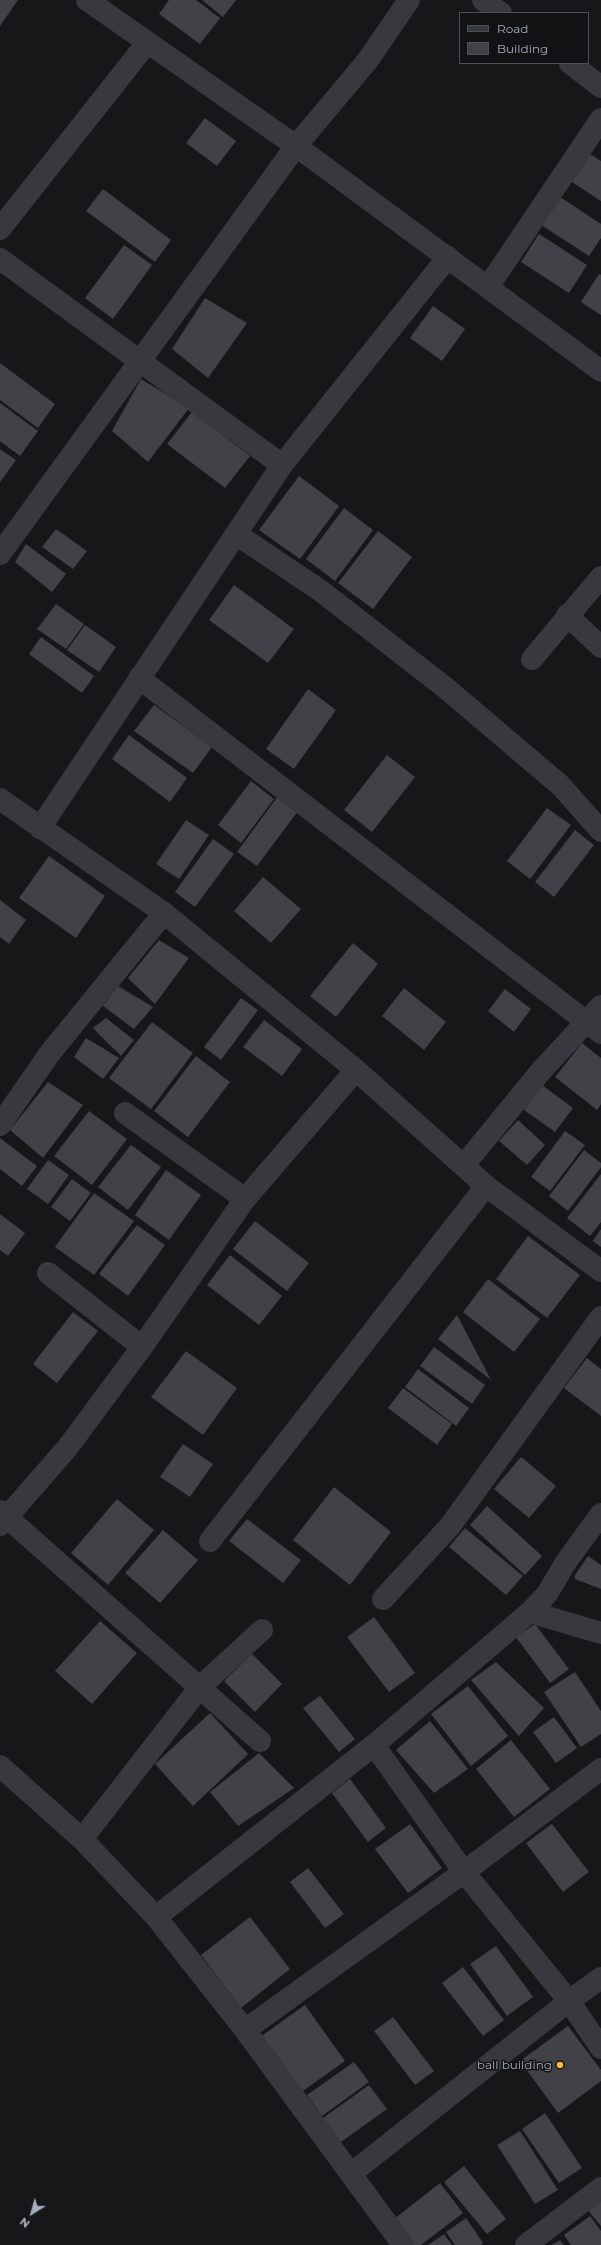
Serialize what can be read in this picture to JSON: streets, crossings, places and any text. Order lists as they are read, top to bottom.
{
  "places": ["ball building"],
  "legend": ["Road", "Building"],
  "north": "bottom left"
}
